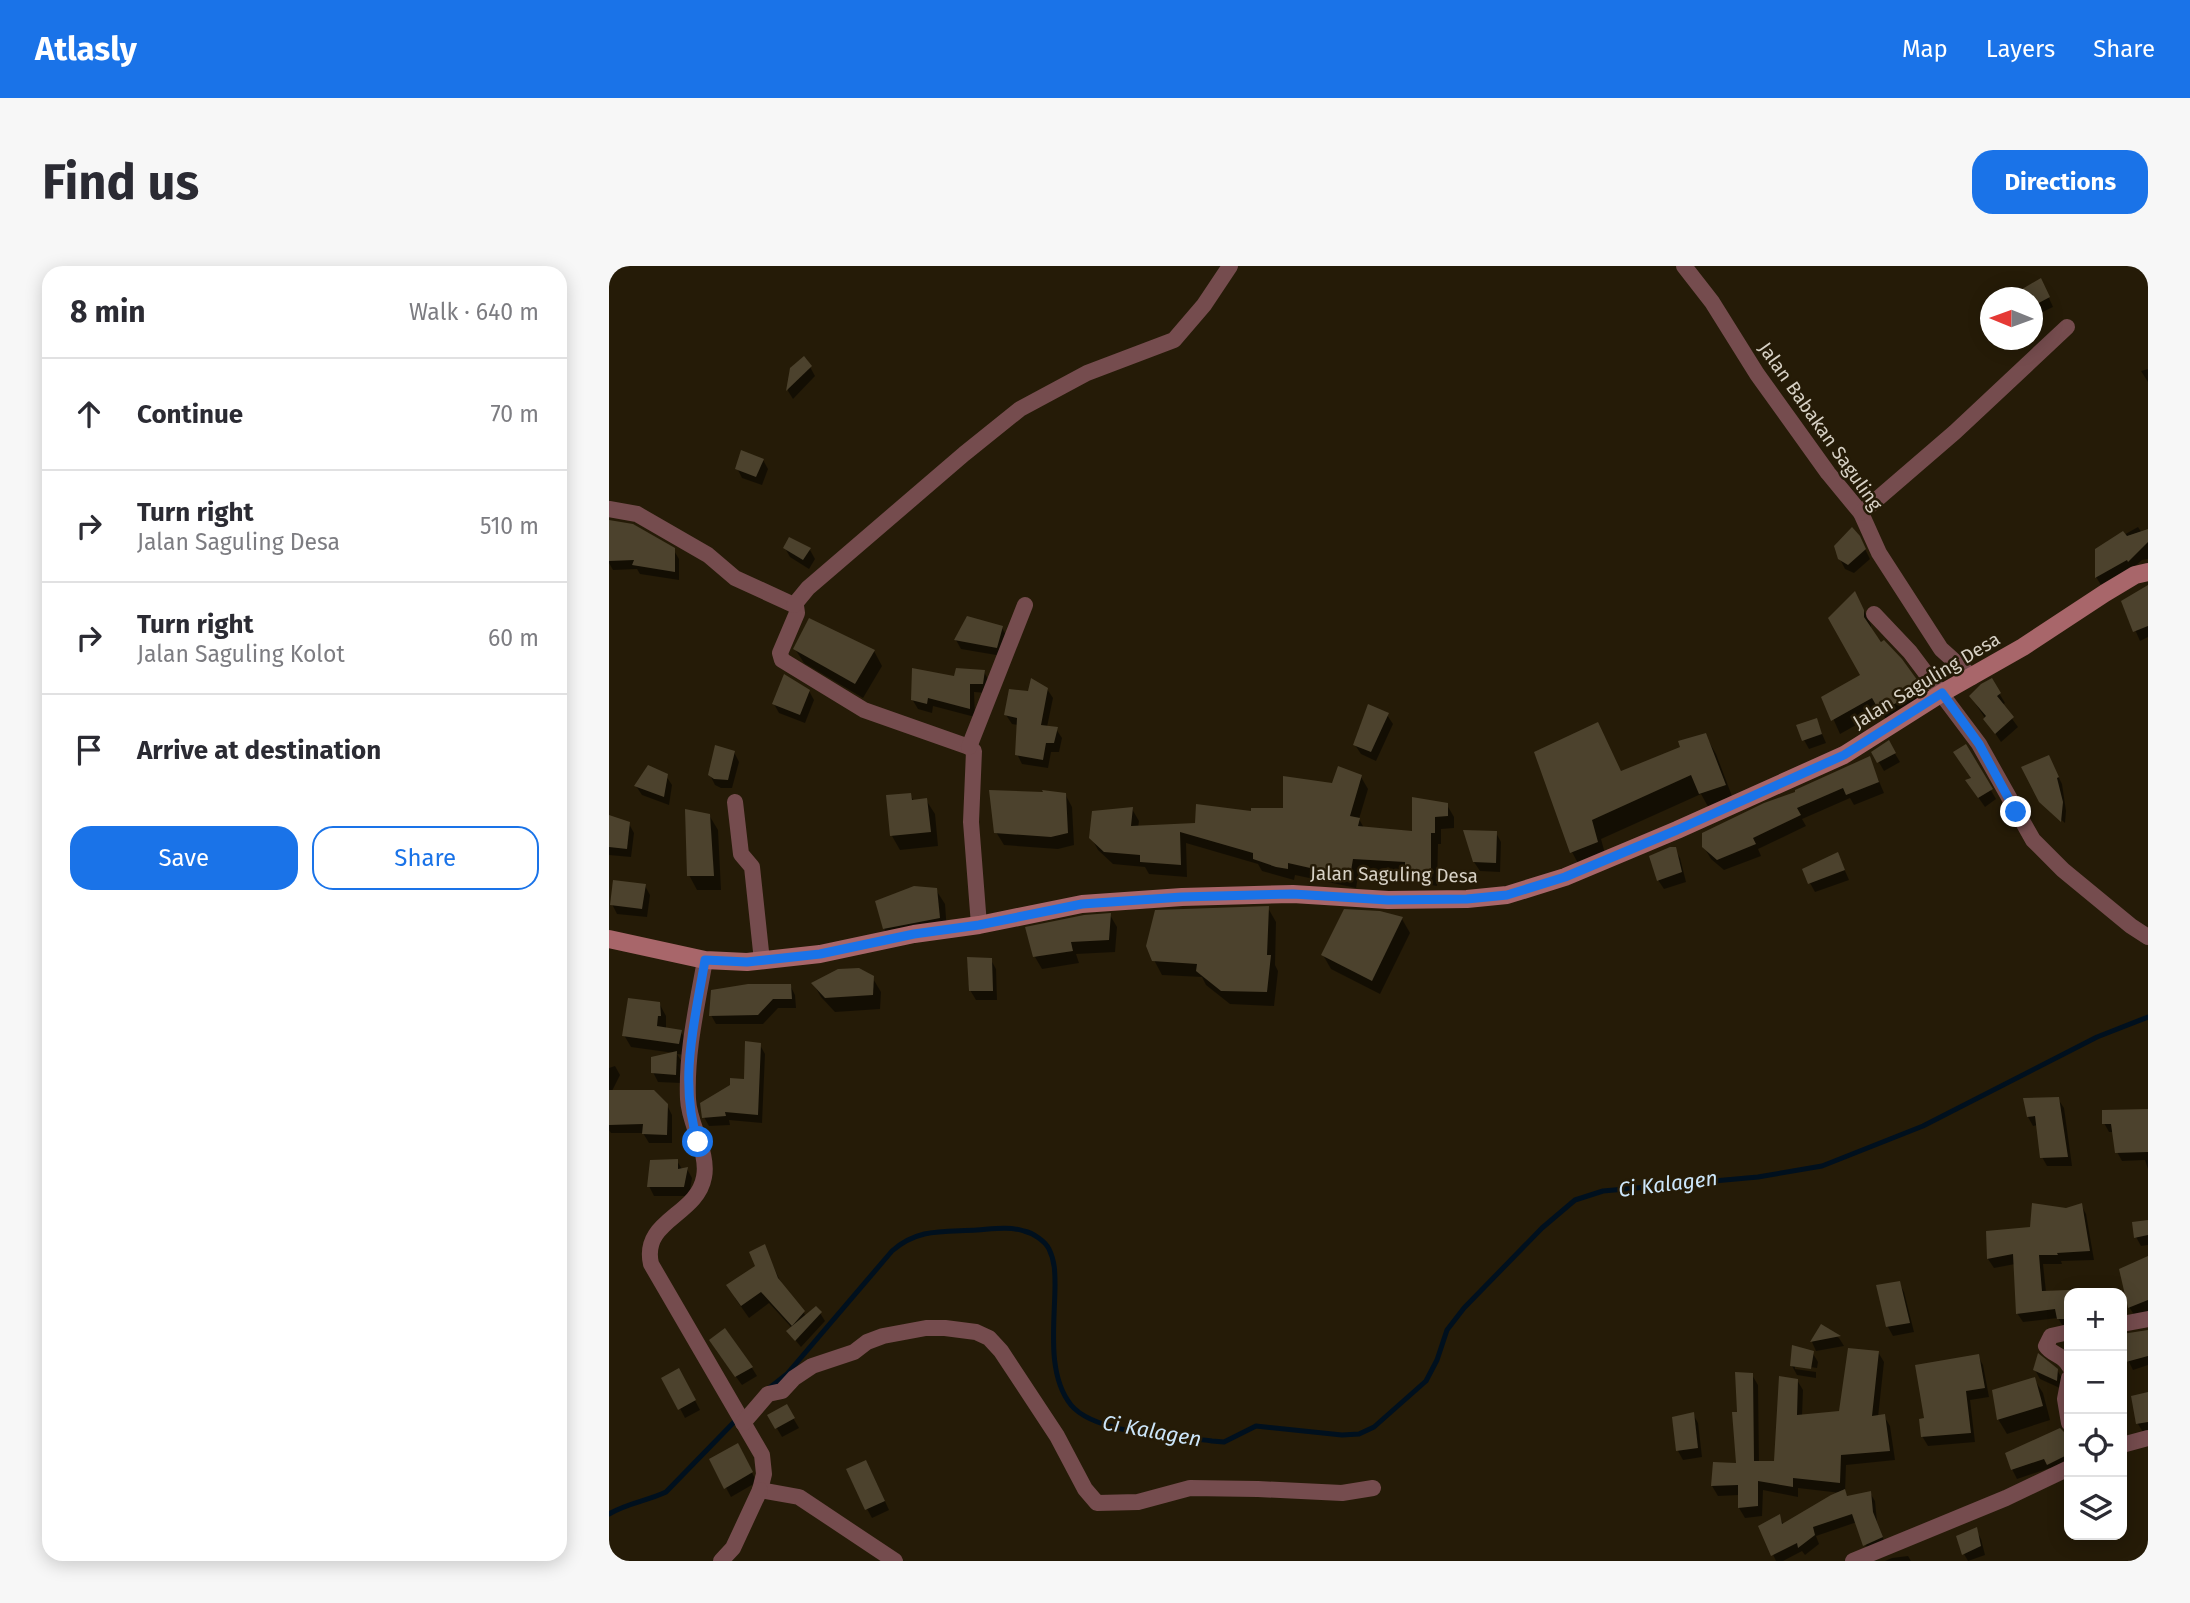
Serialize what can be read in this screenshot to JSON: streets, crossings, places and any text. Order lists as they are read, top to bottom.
{
  "streets": {
    "street": ["Jalan Babakan Saguling", "Jalan Saguling Desa"]
  },
  "crossings": [
    ["Jalan Babakan Saguling", "Jalan Saguling Desa"]
  ],
  "water": ["Ci Kalagen"],
  "north": "left",
  "page": {
    "header": "Atlasly",
    "nav": ["Map", "Layers", "Share"],
    "buttons": [
      "Directions",
      ["Save", "Share"]
    ],
    "title": "Find us",
    "heading": ["8 min", "Walk · 640 m"],
    "list": [
      ["Continue", "70 m"],
      ["Turn right", "Jalan Saguling Desa", "510 m"],
      ["Turn right", "Jalan Saguling Kolot", "60 m"],
      "Arrive at destination"
    ],
    "map_buttons": ["+", "−"]
  }
}
